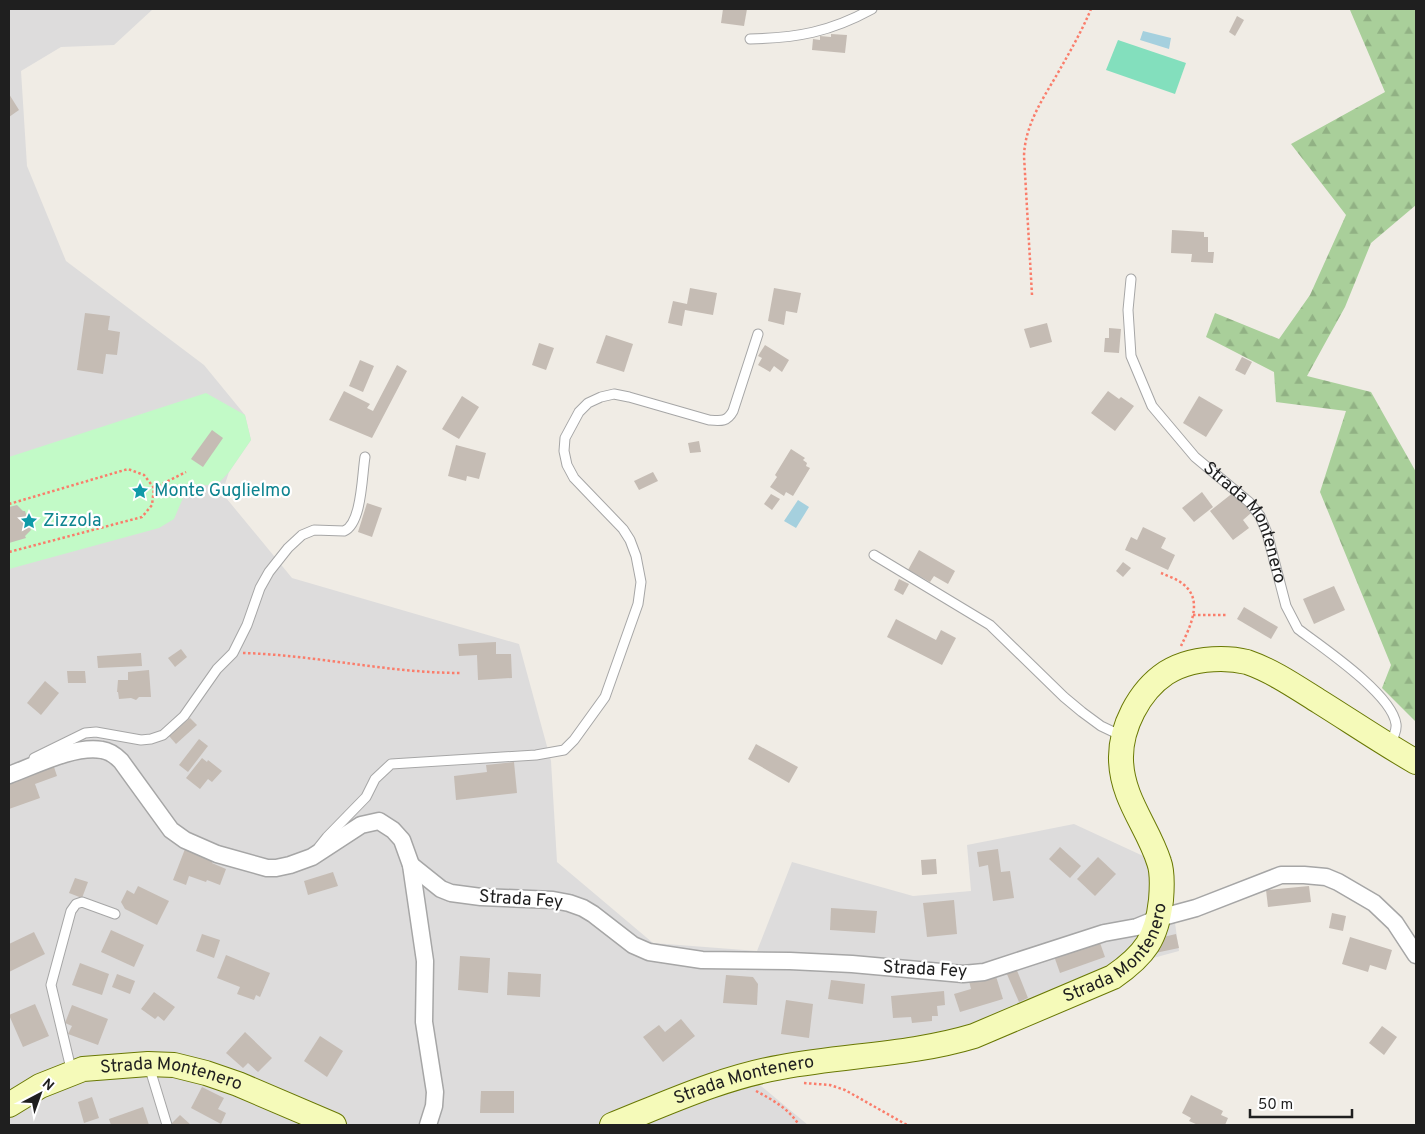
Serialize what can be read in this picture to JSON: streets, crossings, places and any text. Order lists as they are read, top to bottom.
{
  "streets": {
    "main road": ["Strada Montenero"],
    "street": ["Strada Fey"]
  },
  "crossings": [
    ["Strada Montenero", "Strada Fey"]
  ],
  "places": {
    "place": ["Monte Guglielmo", "Zizzola"]
  },
  "scale_bar": "50 m",
  "north": "top right"
}
